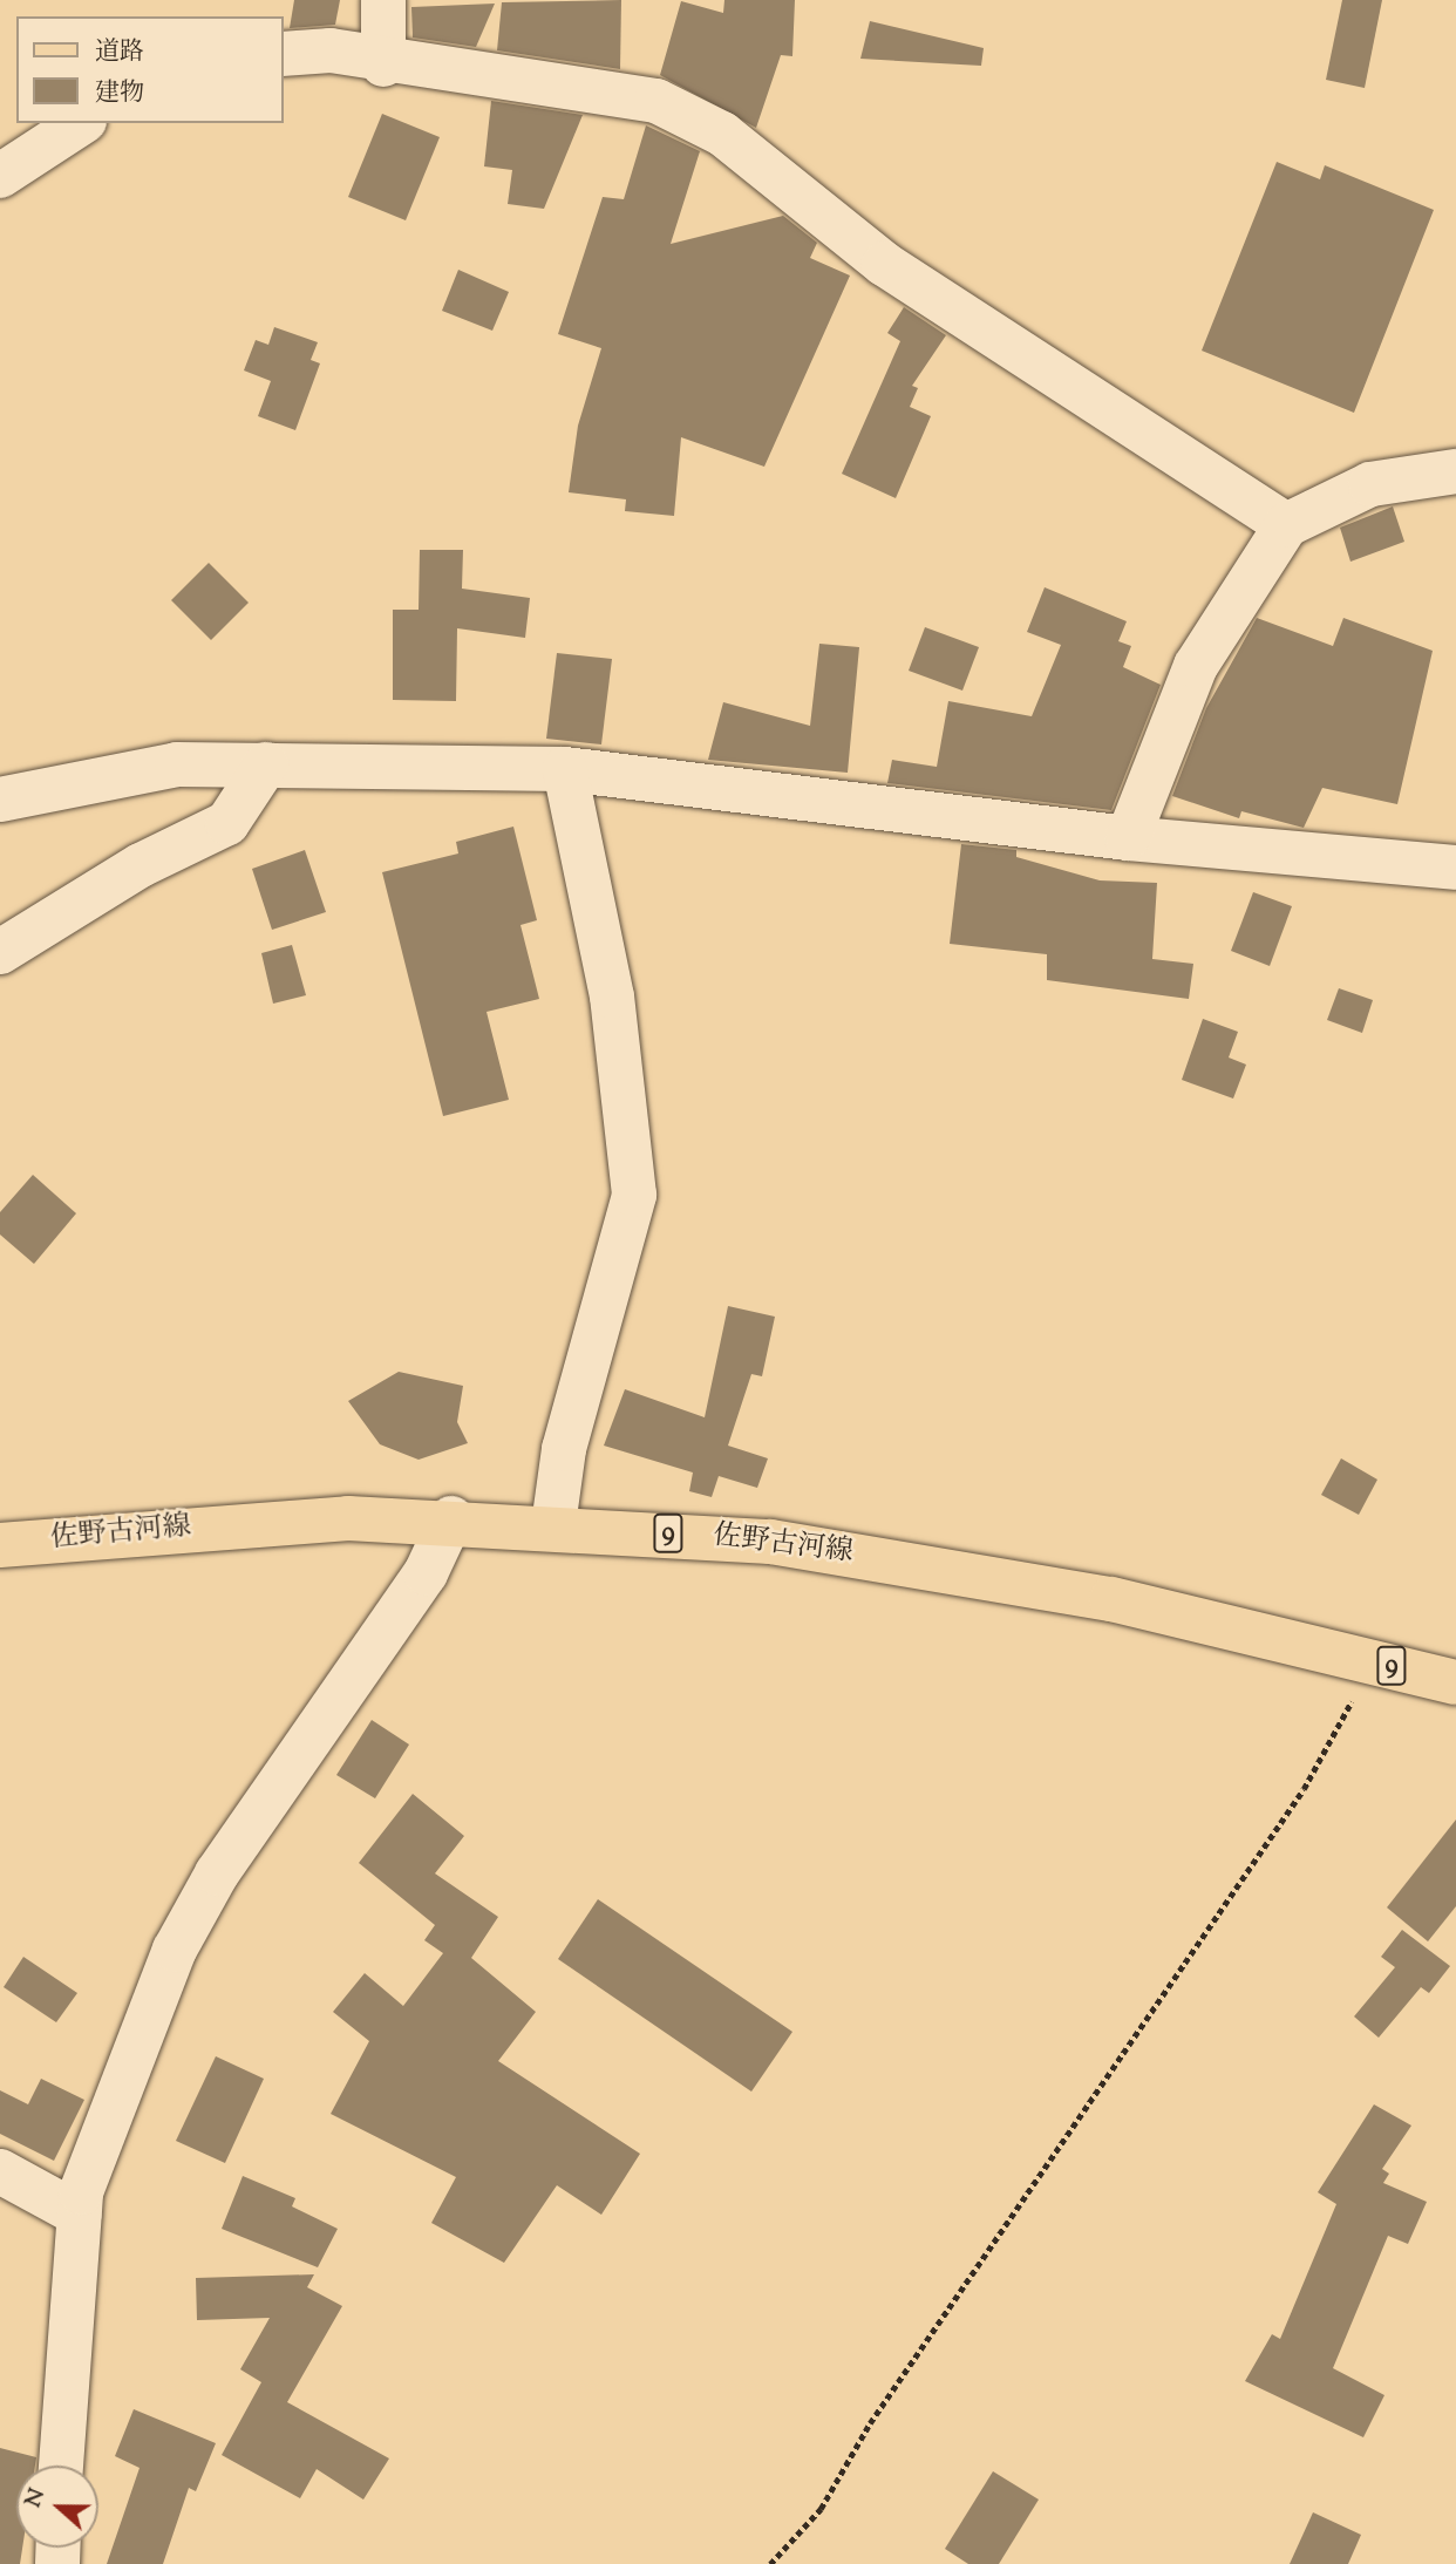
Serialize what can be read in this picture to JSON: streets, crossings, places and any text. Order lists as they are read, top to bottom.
{
  "streets": {
    "main road": ["佐野古河線", "9"]
  },
  "legend": ["道路", "建物"],
  "north": "left"
}
